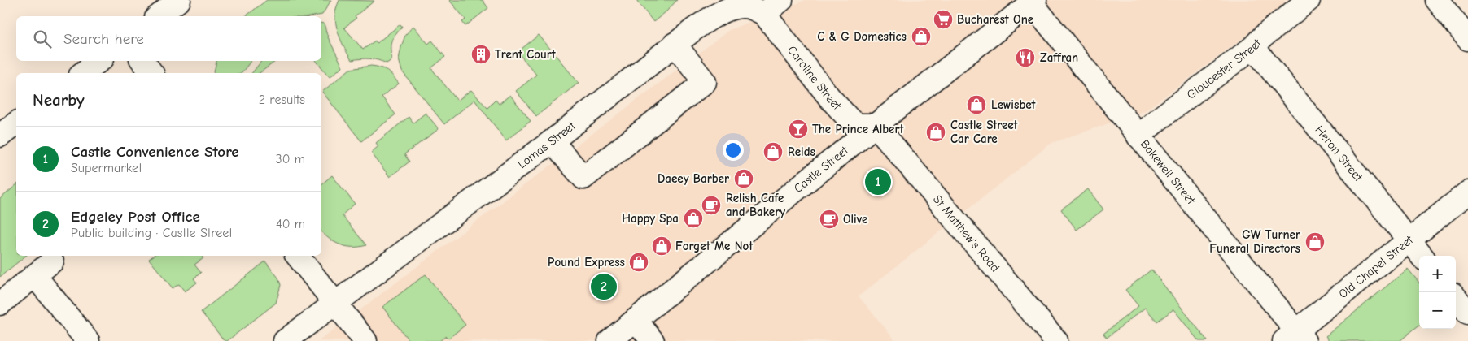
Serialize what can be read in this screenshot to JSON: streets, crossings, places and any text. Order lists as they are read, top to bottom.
{
  "streets": {
    "street": [
      "Gloucester Street",
      "Caroline Street",
      "Lomas Street",
      "Heron Street",
      "Castle Street",
      "Bakewell Street",
      "St Matthew's Road",
      "Old Chapel Street"
    ]
  },
  "crossings": [
    ["Gloucester Street", "Heron Street"],
    ["Gloucester Street", "Bakewell Street"],
    ["Caroline Street", "Lomas Street"],
    ["Caroline Street", "Castle Street"],
    ["Caroline Street", "St Matthew's Road"],
    ["Heron Street", "Old Chapel Street"],
    ["Castle Street", "Bakewell Street"],
    ["Castle Street", "St Matthew's Road"],
    ["Bakewell Street", "Old Chapel Street"]
  ],
  "places": {
    "supermarket": ["Bucharest One"],
    "shop": [
      "C & G Domestics",
      "Lewisbet",
      "Castle Street Car Care",
      "Reids",
      "Daeey Barber",
      "Happy Spa",
      "GW Turner Funeral Directors",
      "Forget Me Not",
      "Pound Express"
    ],
    "building": ["Trent Court"],
    "restaurant": ["Zaffran"],
    "bar": ["The Prince Albert"],
    "cafe": ["Relish Cafe and Bakery", "Olive"]
  },
  "page": {
    "search": "Search here",
    "heading": ["Nearby", "2 results"],
    "list": [
      {
        "mark": "1",
        "name": "Castle Convenience Store",
        "note": "Supermarket",
        "value": "30 m"
      },
      {
        "mark": "2",
        "name": "Edgeley Post Office",
        "note": "Public building · Castle Street",
        "value": "40 m"
      }
    ],
    "pins": ["1", "2"],
    "map_buttons": ["+", "−"]
  }
}
